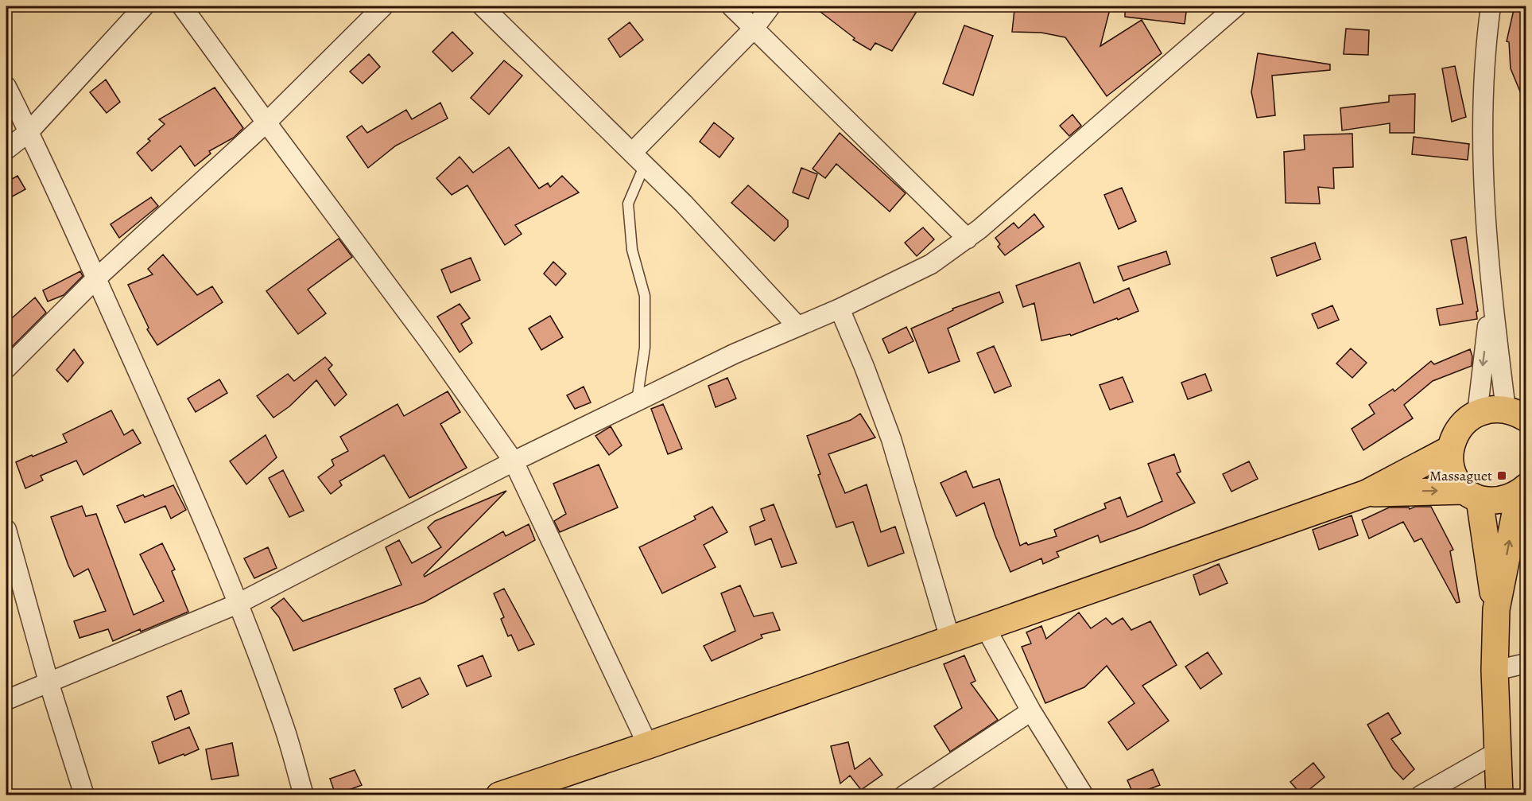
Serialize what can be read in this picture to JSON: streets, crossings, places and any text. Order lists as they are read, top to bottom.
{
  "places": {
    "transit": ["Massaguet"]
  }
}
